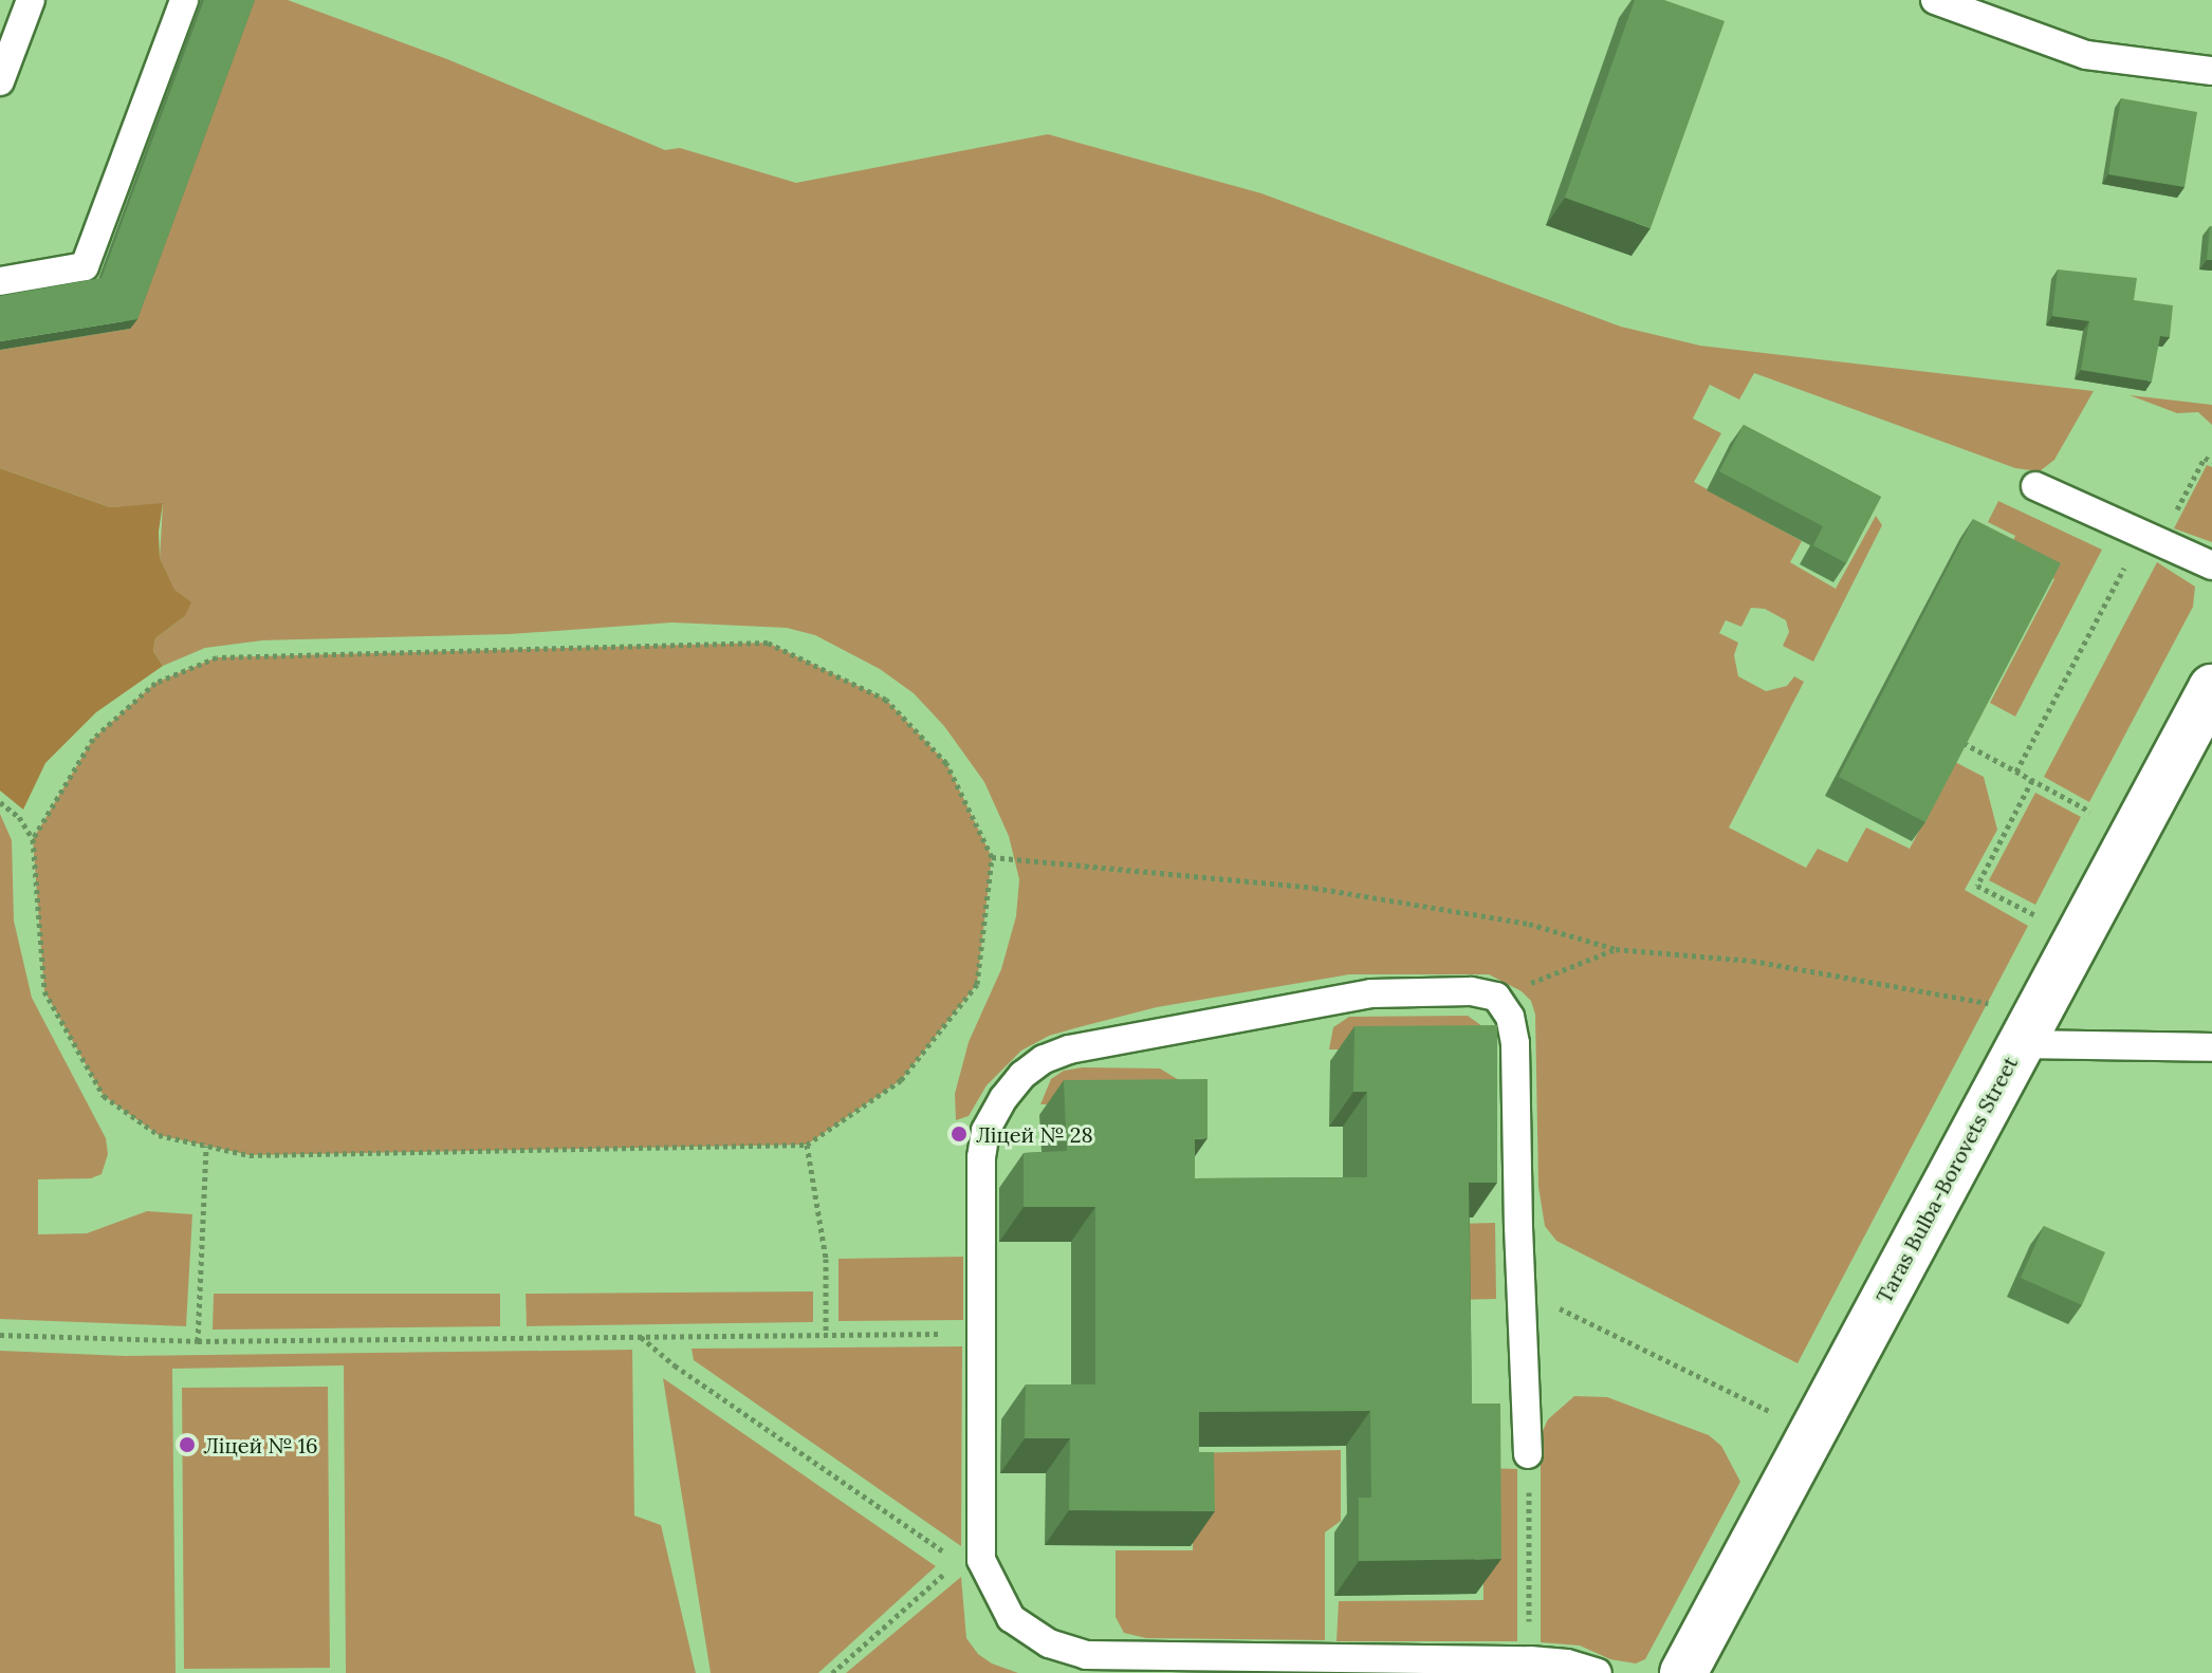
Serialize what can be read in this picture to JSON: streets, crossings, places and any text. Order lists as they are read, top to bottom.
{
  "streets": {
    "street": ["Taras Bulba-Borovets Street"]
  },
  "places": ["Ліцей № 28", "Ліцей № 16"]
}
